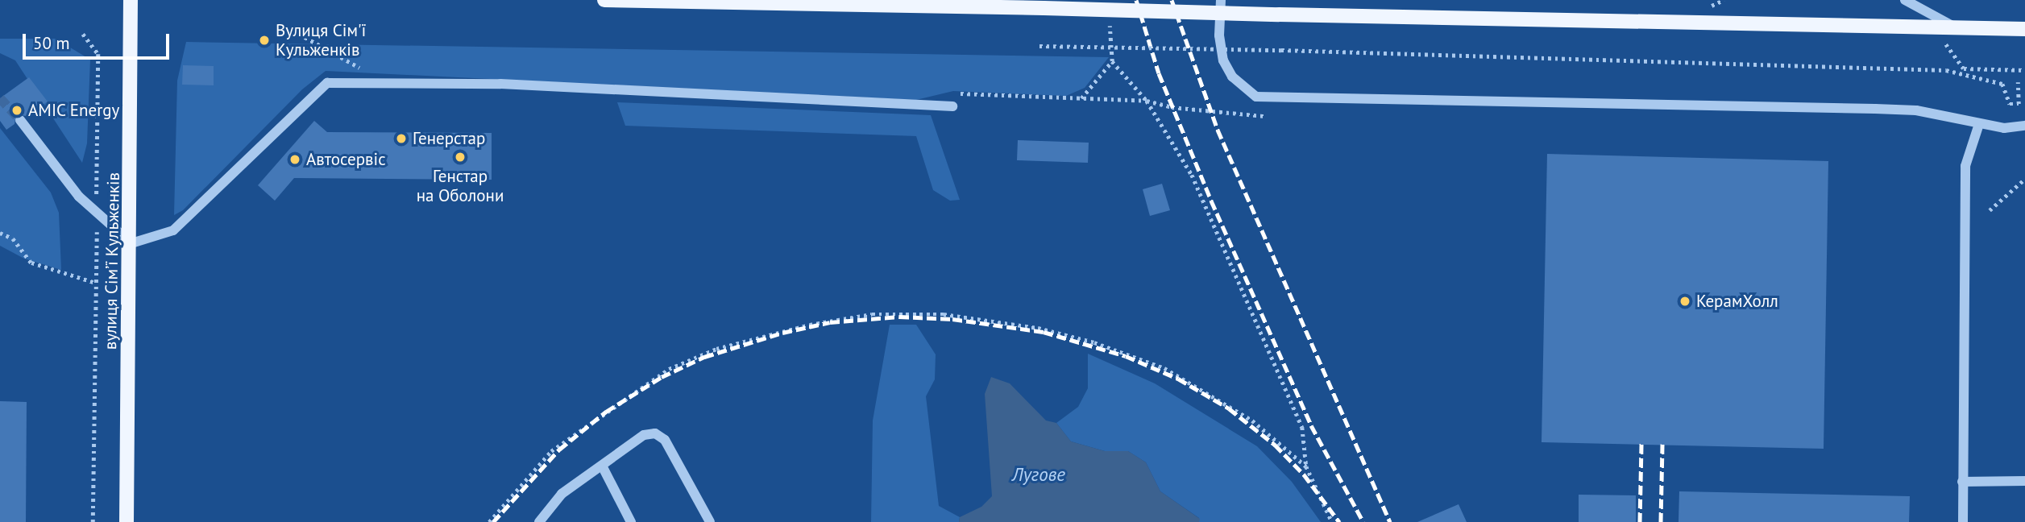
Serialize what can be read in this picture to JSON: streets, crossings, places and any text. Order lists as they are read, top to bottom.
{
  "streets": {
    "main road": ["вулиця Сімʼї Кульженків"]
  },
  "water": ["Лугове"],
  "places": [
    "Вулиця Сім'ї Кульженків",
    "AMIC Energy",
    "Генерстар",
    "Генстар на Оболони",
    "Автосервіс",
    "КерамХолл"
  ],
  "scale_bar": "50 m"
}
